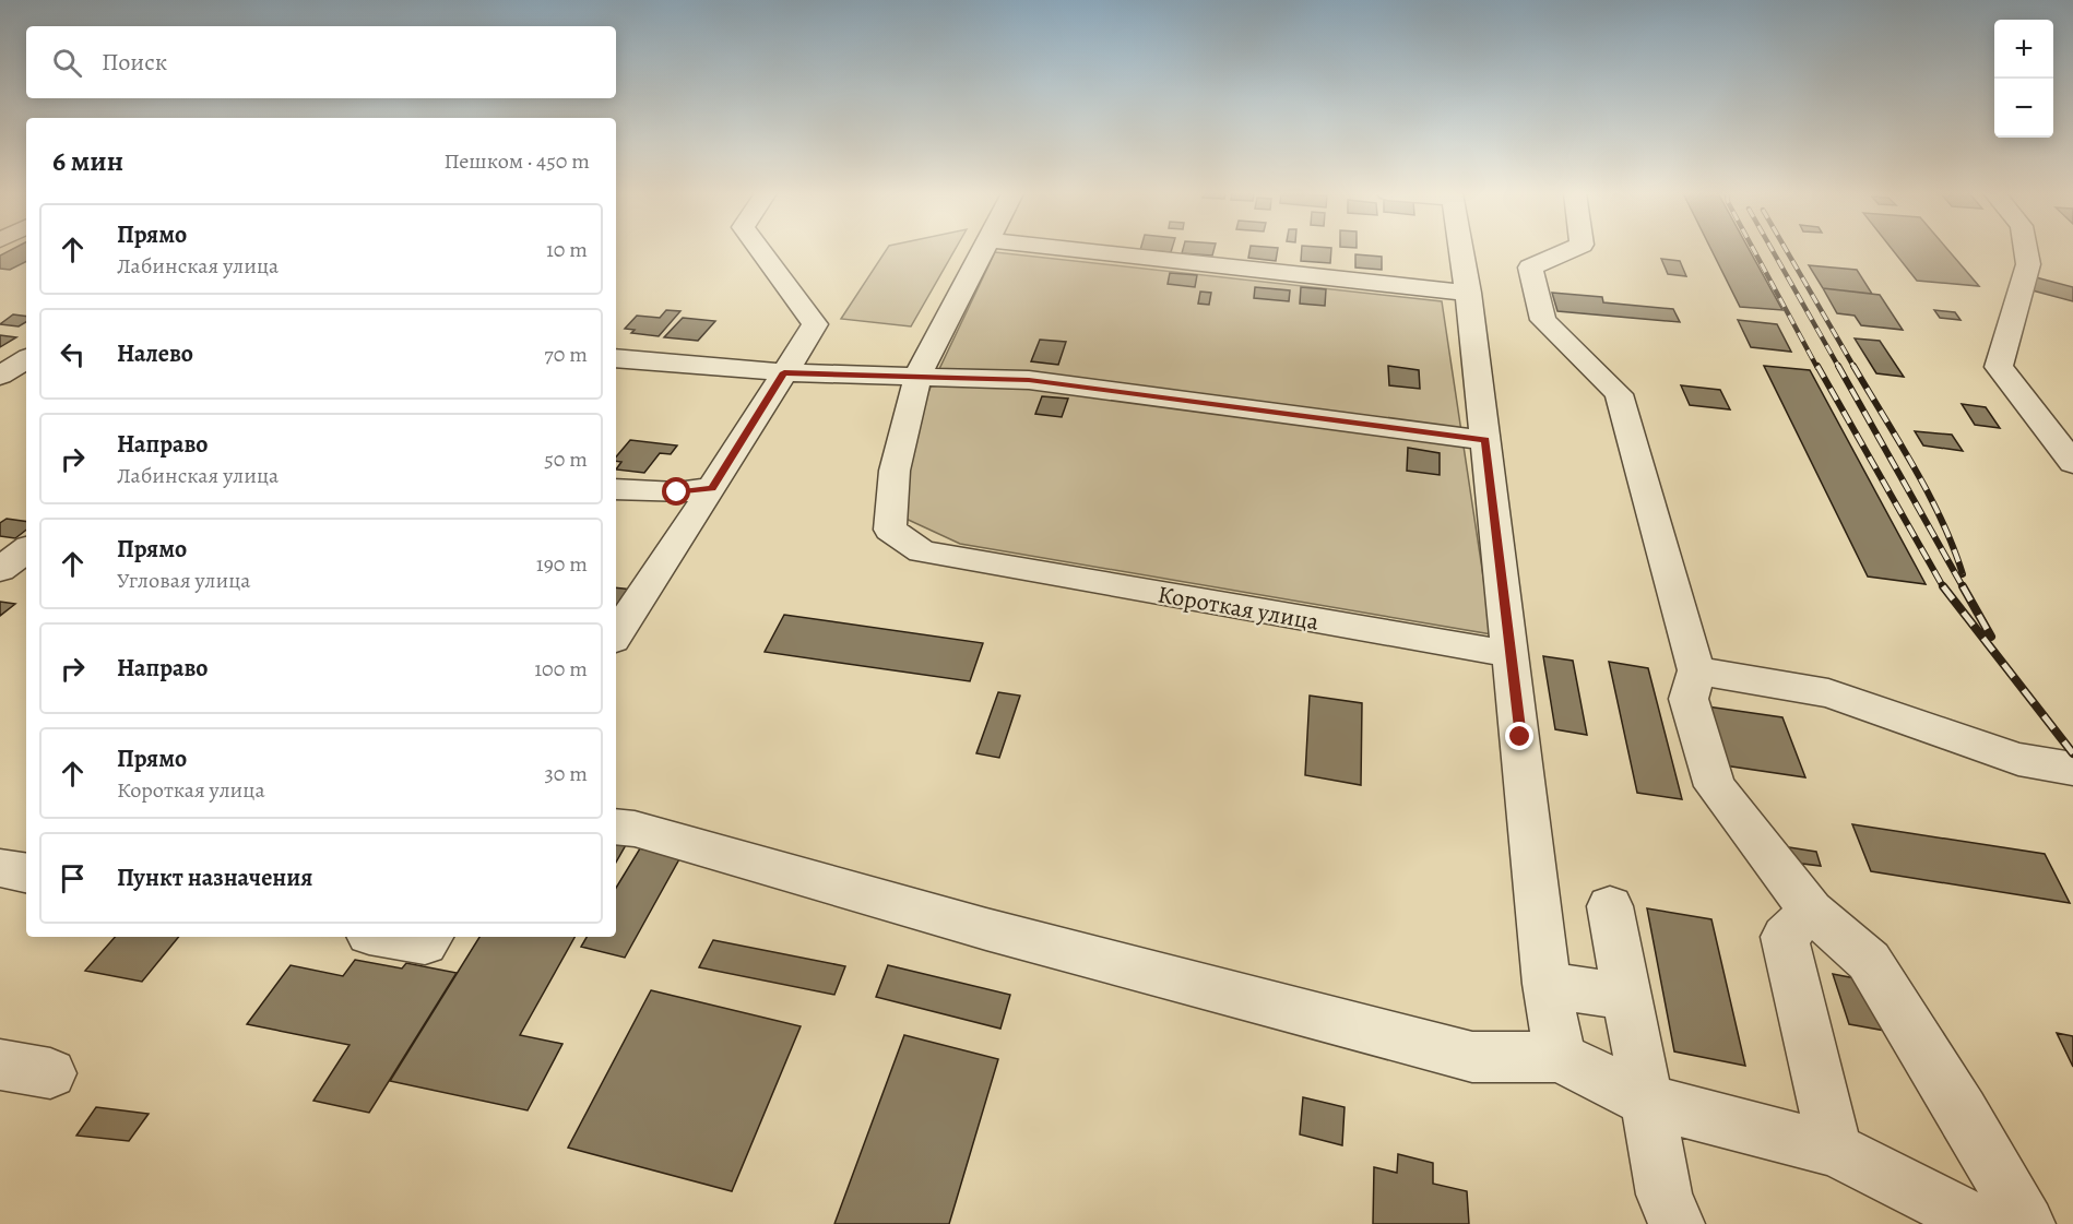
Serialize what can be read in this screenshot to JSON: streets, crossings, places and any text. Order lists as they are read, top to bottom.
{
  "streets": {
    "street": ["Короткая улица"]
  },
  "page": {
    "map_buttons": ["+", "−"],
    "search": "Поиск",
    "heading": ["6 мин", "Пешком · 450 m"],
    "list": [
      ["Прямо", "Лабинская улица", "10 m"],
      ["Налево", "70 m"],
      ["Направо", "Лабинская улица", "50 m"],
      ["Прямо", "Угловая улица", "190 m"],
      ["Направо", "100 m"],
      ["Прямо", "Короткая улица", "30 m"],
      "Пункт назначения"
    ]
  }
}
